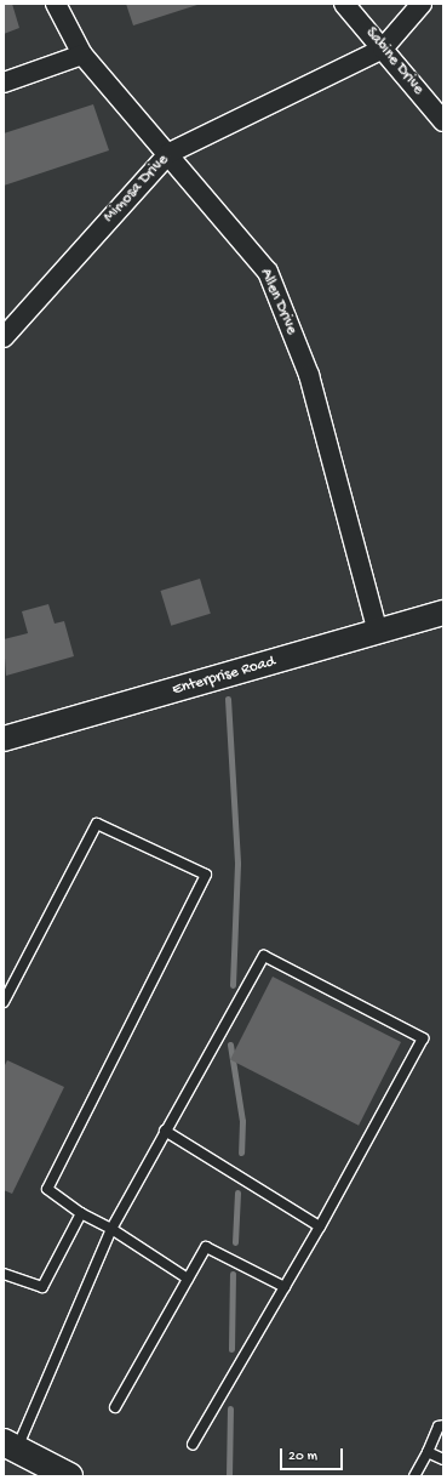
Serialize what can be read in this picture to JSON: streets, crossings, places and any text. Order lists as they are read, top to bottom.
{
  "streets": {
    "street": [
      "Sabine Drive",
      "Mimosa Drive",
      "Allen Drive",
      "Enterprise Road"
    ]
  },
  "crossings": [
    ["Sabine Drive", "Mimosa Drive"],
    ["Mimosa Drive", "Allen Drive"],
    ["Allen Drive", "Enterprise Road"]
  ],
  "scale_bar": "20 m"
}
